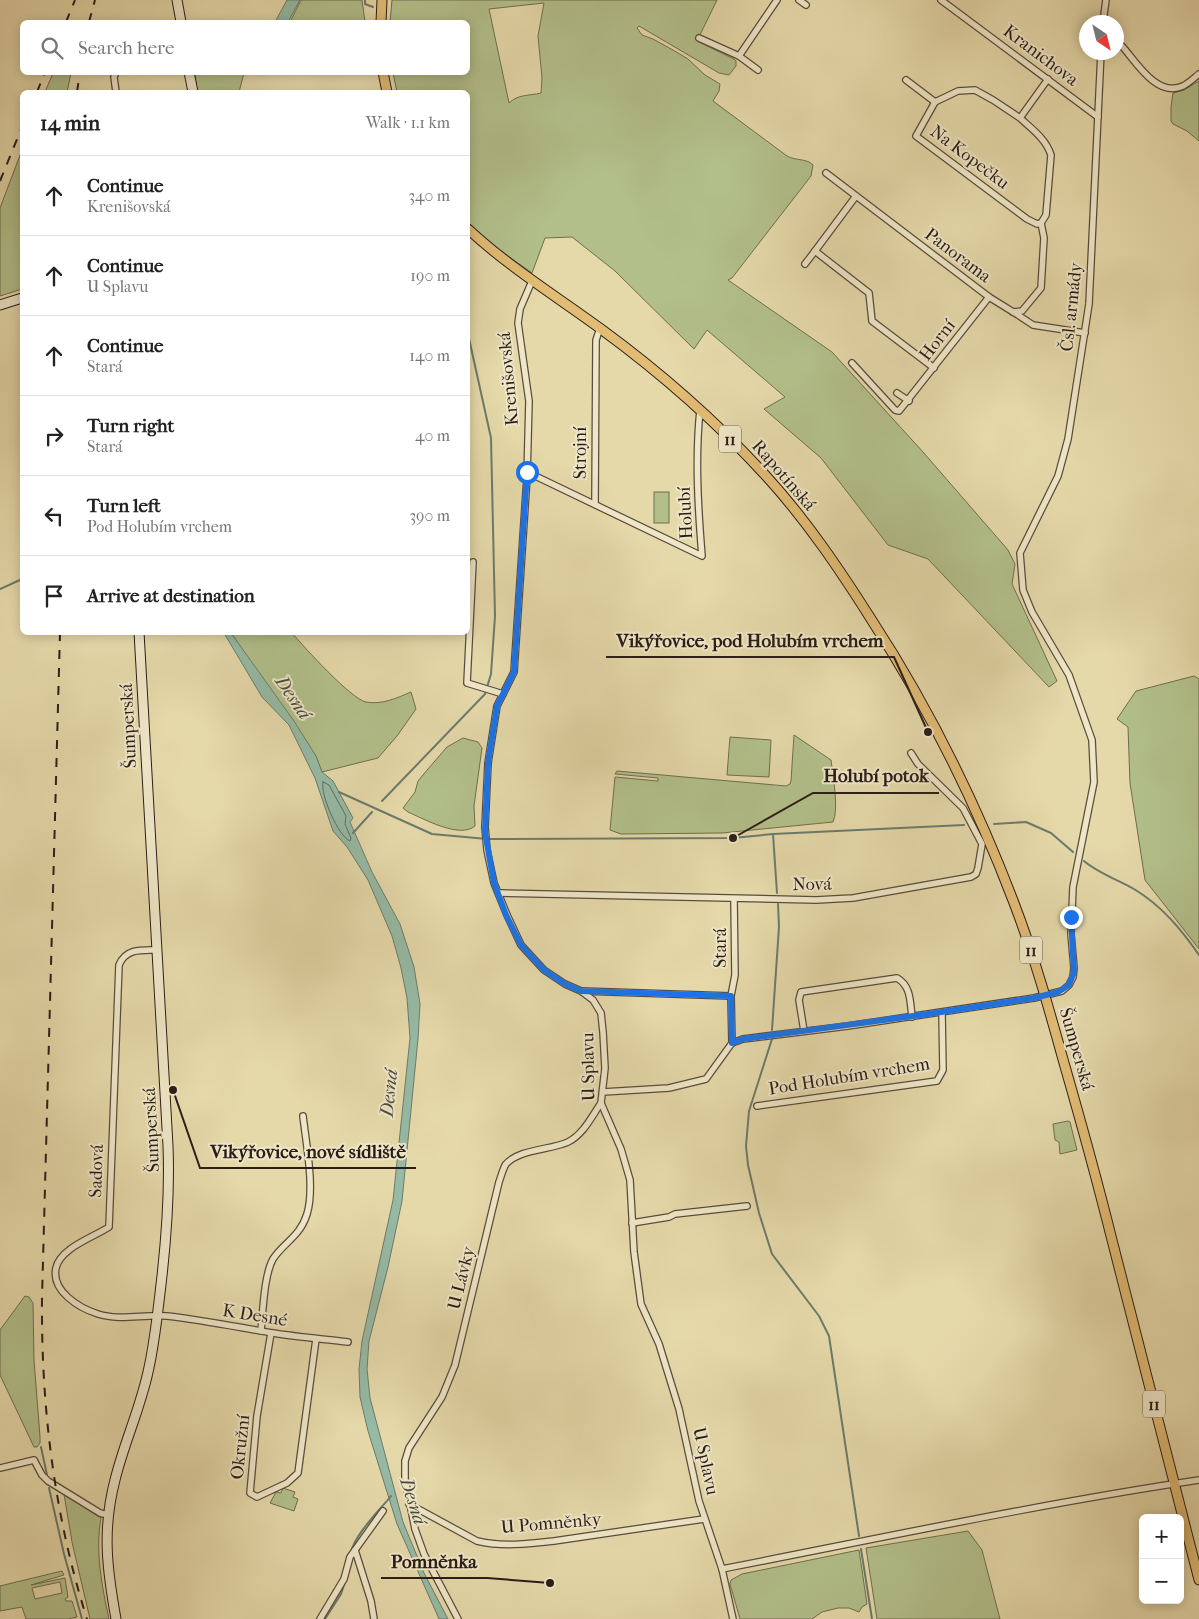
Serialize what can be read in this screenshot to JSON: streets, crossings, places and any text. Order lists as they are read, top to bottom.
{
  "streets": {
    "main road": ["11", "Rapotínská", "Šumperská"],
    "street": [
      "Kranichova",
      "Na Kopečku",
      "Panorama",
      "Čsl. armády",
      "Horní",
      "Krenišovská",
      "Strojní",
      "Holubí",
      "Nová",
      "Stará",
      "U Splavu",
      "Pod Holubím vrchem",
      "Sadová",
      "U Lávky",
      "K Desné",
      "Okružní",
      "U Pomněnky"
    ]
  },
  "crossings": [
    ["Kranichova", "Čsl. armády"],
    ["Na Kopečku", "Panorama"],
    ["Panorama", "Čsl. armády"],
    ["Panorama", "Horní"],
    ["Čsl. armády", "Šumperská"],
    ["Krenišovská", "Strojní"],
    ["Krenišovská", "Rapotínská"],
    ["Krenišovská", "U Splavu"],
    ["11", "Šumperská"],
    ["Strojní", "Rapotínská"],
    ["Strojní", "Holubí"],
    ["Rapotínská", "Holubí"],
    ["Rapotínská", "Šumperská"],
    ["Šumperská", "Sadová"],
    ["Šumperská", "K Desné"],
    ["Nová", "Stará"],
    ["Nová", "U Splavu"],
    ["U Splavu", "U Lávky"],
    ["U Splavu", "U Pomněnky"],
    ["Sadová", "K Desné"],
    ["U Lávky", "U Pomněnky"],
    ["K Desné", "Okružní"]
  ],
  "water": ["Desná"],
  "places": [
    "Vikýřovice, pod Holubím vrchem",
    "Holubí potok",
    "Vikýřovice, nové sídliště",
    "Pomněnka"
  ],
  "north": "bottom right",
  "page": {
    "search": "Search here",
    "heading": ["14 min", "Walk · 1.1 km"],
    "list": [
      ["Continue", "Krenišovská", "340 m"],
      ["Continue", "U Splavu", "190 m"],
      ["Continue", "Stará", "140 m"],
      ["Turn right", "Stará", "40 m"],
      ["Turn left", "Pod Holubím vrchem", "390 m"],
      "Arrive at destination"
    ],
    "map_buttons": ["+", "−"]
  }
}
